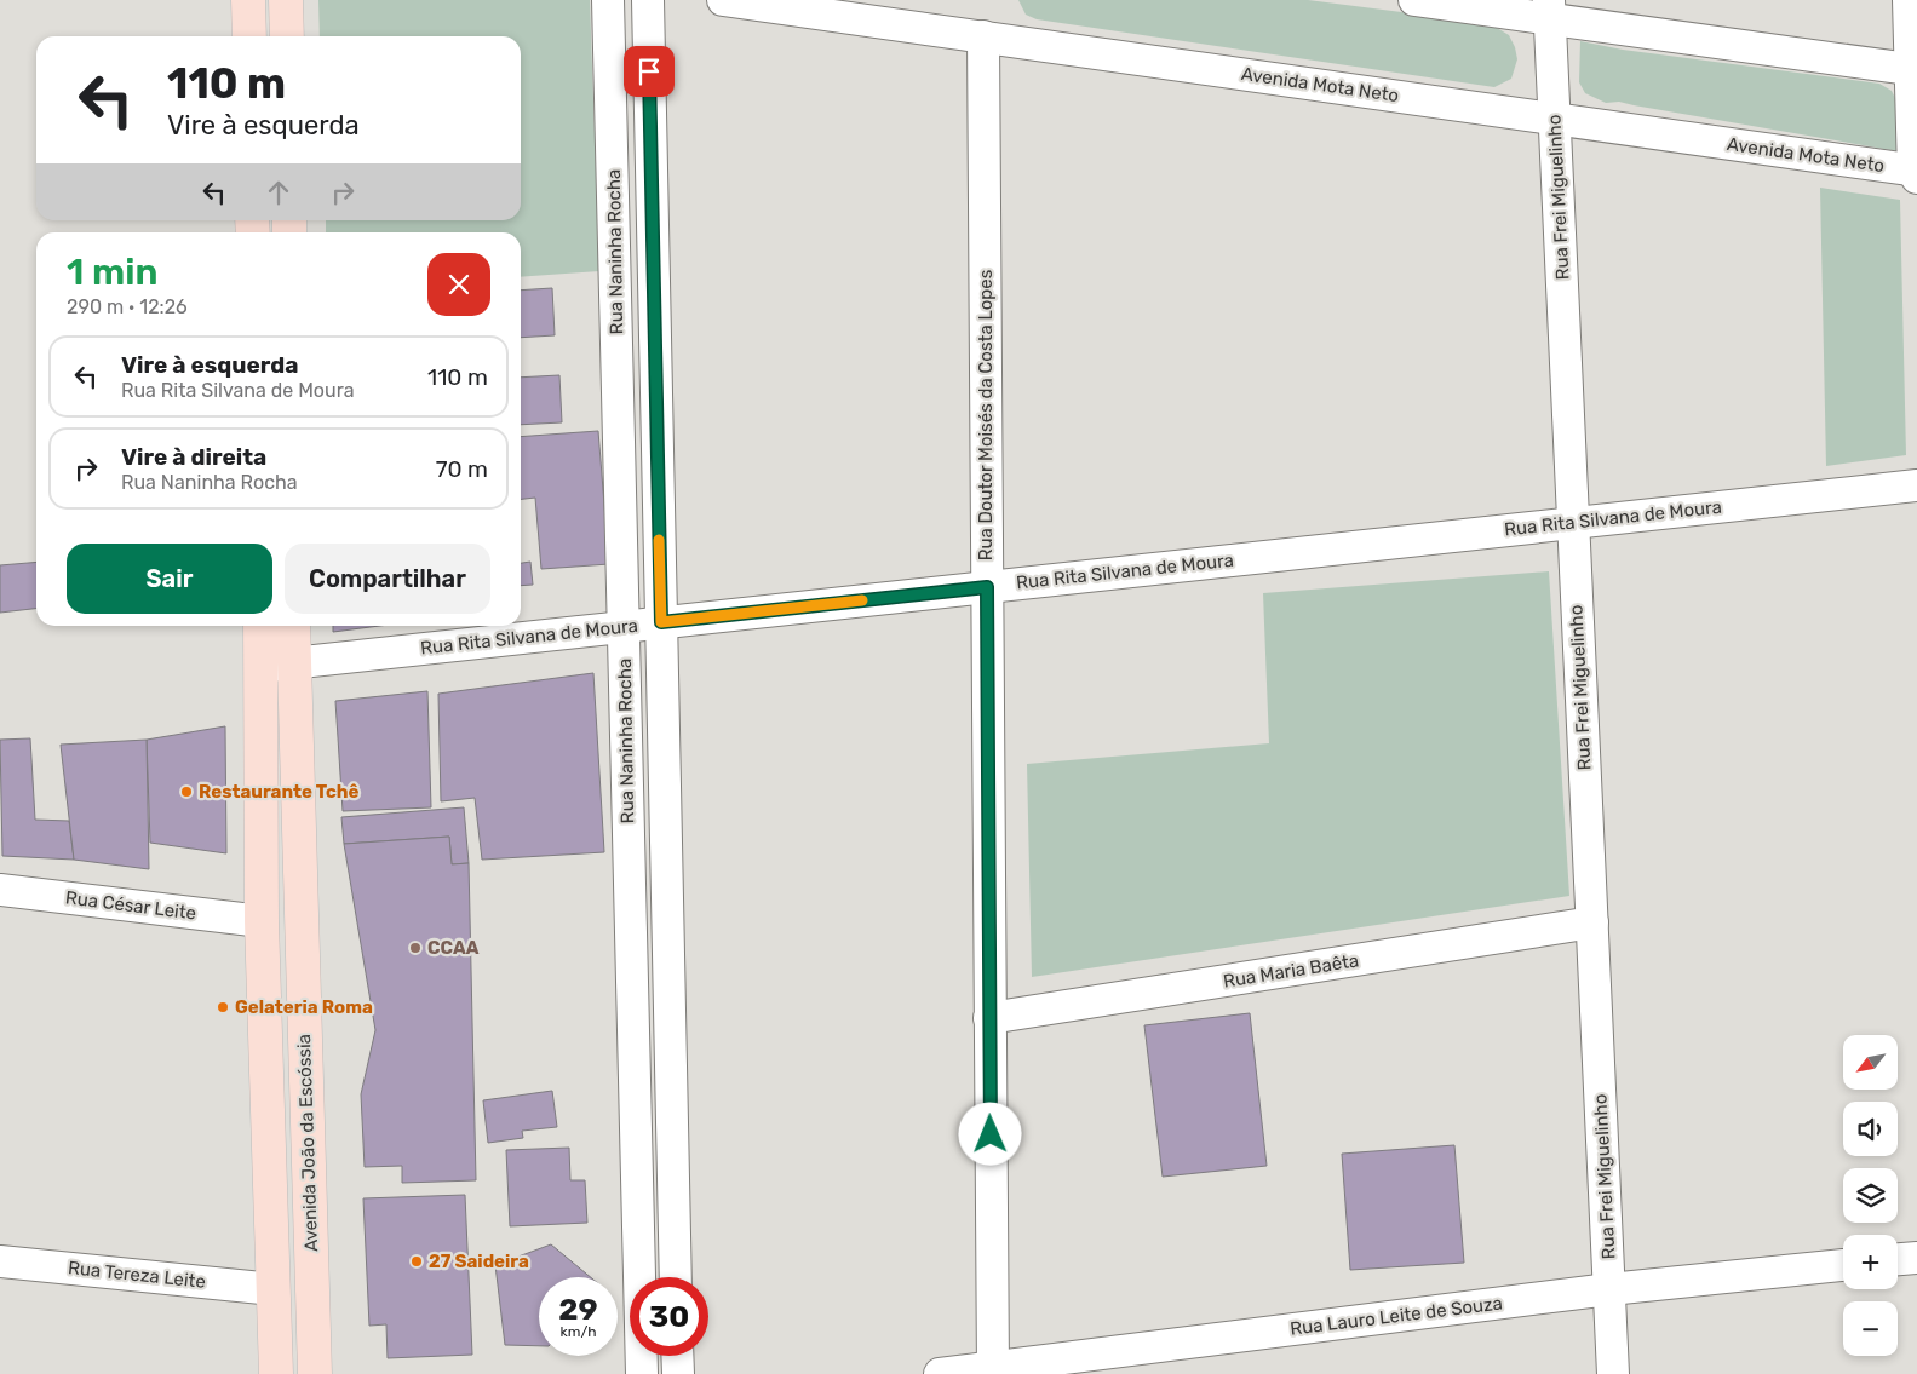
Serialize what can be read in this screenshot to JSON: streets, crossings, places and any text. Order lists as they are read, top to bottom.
{
  "streets": {
    "main road": ["Avenida João da Escóssia"],
    "street": [
      "Avenida Mota Neto",
      "Rua Frei Miguelinho",
      "Rua Naninha Rocha",
      "Rua Doutor Moisés da Costa Lopes",
      "Rua Rita Silvana de Moura",
      "Rua César Leite",
      "Rua Maria Baêta",
      "Rua Tereza Leite",
      "Rua Lauro Leite de Souza"
    ]
  },
  "crossings": [
    ["Avenida Mota Neto", "Rua Frei Miguelinho"],
    ["Avenida Mota Neto", "Rua Doutor Moisés da Costa Lopes"],
    ["Rua Frei Miguelinho", "Rua Rita Silvana de Moura"],
    ["Rua Frei Miguelinho", "Rua Maria Baêta"],
    ["Rua Frei Miguelinho", "Rua Lauro Leite de Souza"],
    ["Rua Naninha Rocha", "Rua Rita Silvana de Moura"],
    ["Rua Doutor Moisés da Costa Lopes", "Rua Rita Silvana de Moura"],
    ["Rua Doutor Moisés da Costa Lopes", "Rua Maria Baêta"],
    ["Rua Doutor Moisés da Costa Lopes", "Rua Lauro Leite de Souza"],
    ["Rua Rita Silvana de Moura", "Avenida João da Escóssia"]
  ],
  "places": [
    "Restaurante Tchê",
    "CCAA",
    "Gelateria Roma",
    "27 Saideira"
  ],
  "north": "bottom left",
  "page": {
    "turn": ["110 m", "Vire à esquerda"],
    "heading": ["1 min", "290 m · 12:26"],
    "list": [
      {
        "name": "Vire à esquerda",
        "note": "Rua Rita Silvana de Moura",
        "value": "110 m"
      },
      {
        "name": "Vire à direita",
        "note": "Rua Naninha Rocha",
        "value": "70 m"
      }
    ],
    "buttons": ["Sair", "Compartilhar"],
    "map_buttons": ["+", "−"],
    "speed": "29 km/h",
    "limit": "30"
  }
}
